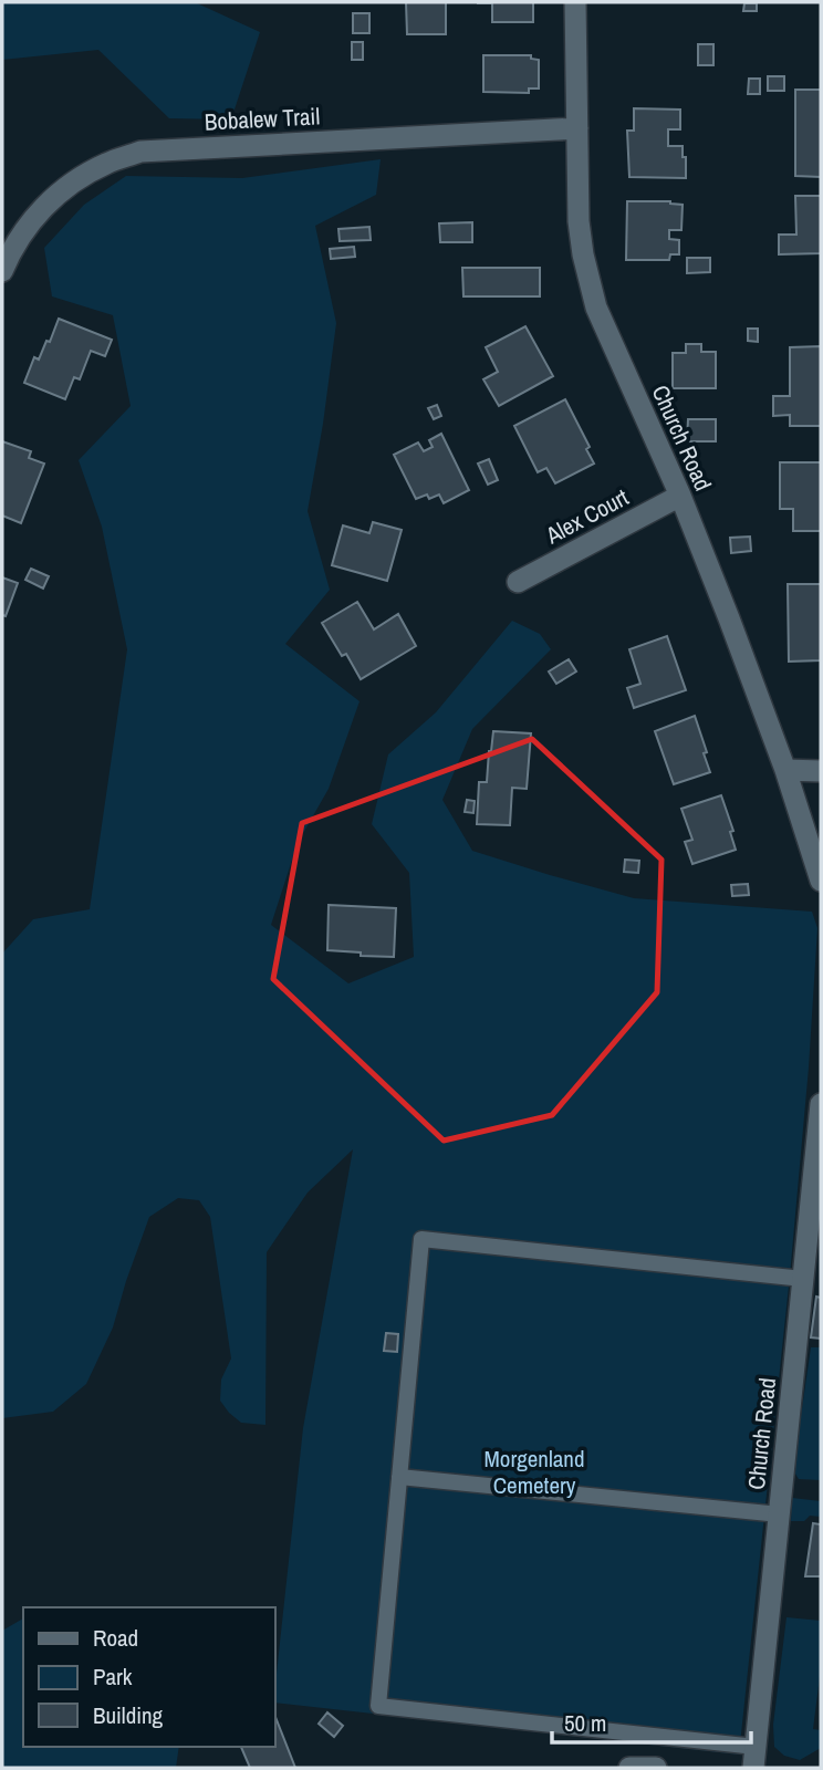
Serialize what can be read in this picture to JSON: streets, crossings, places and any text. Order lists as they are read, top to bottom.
{
  "streets": {
    "street": ["Bobalew Trail", "Church Road", "Alex Court"]
  },
  "crossings": [
    ["Bobalew Trail", "Church Road"],
    ["Church Road", "Alex Court"]
  ],
  "parks": ["Morgenland Cemetery"],
  "legend": ["Road", "Park", "Building"],
  "scale_bar": "50 m"
}
